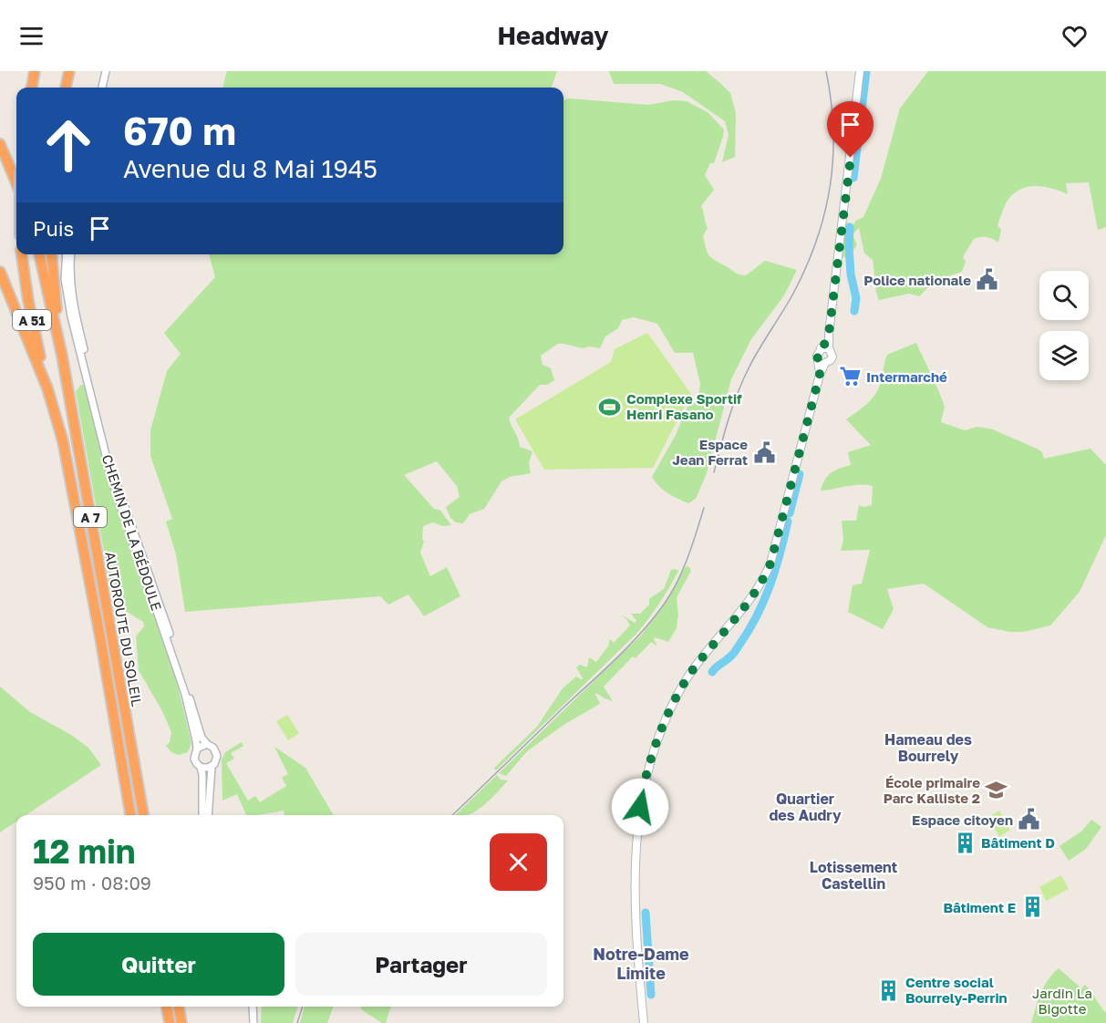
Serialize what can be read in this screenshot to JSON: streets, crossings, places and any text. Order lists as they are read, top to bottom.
{
  "streets": {
    "highway": ["A 51", "A 7", "AUTOROUTE DU SOLEIL"],
    "street": ["CHEMIN DE LA BÉDOULE"]
  },
  "crossings": [
    ["A 51", "AUTOROUTE DU SOLEIL"]
  ],
  "districts": [
    "Hameau des Bourrely",
    "Quartier des Audry",
    "Lotissement Castellin",
    "Notre-Dame Limite"
  ],
  "parks": ["Jardin La Bigotte"],
  "places": {
    "public building": ["Police nationale", "Espace Jean Ferrat", "Espace citoyen"],
    "supermarket": ["Intermarché"],
    "sports": ["Complexe Sportif Henri Fasano"],
    "school or university": ["École primaire Parc Kalliste 2"],
    "building": ["Bâtiment D", "Bâtiment E", "Centre social Bourrely-Perrin"]
  },
  "page": {
    "header": "Headway",
    "turn": ["670 m", "Avenue du 8 Mai 1945"],
    "then": "Puis",
    "heading": ["12 min", "950 m · 08:09"],
    "buttons": ["Quitter", "Partager"]
  }
}
